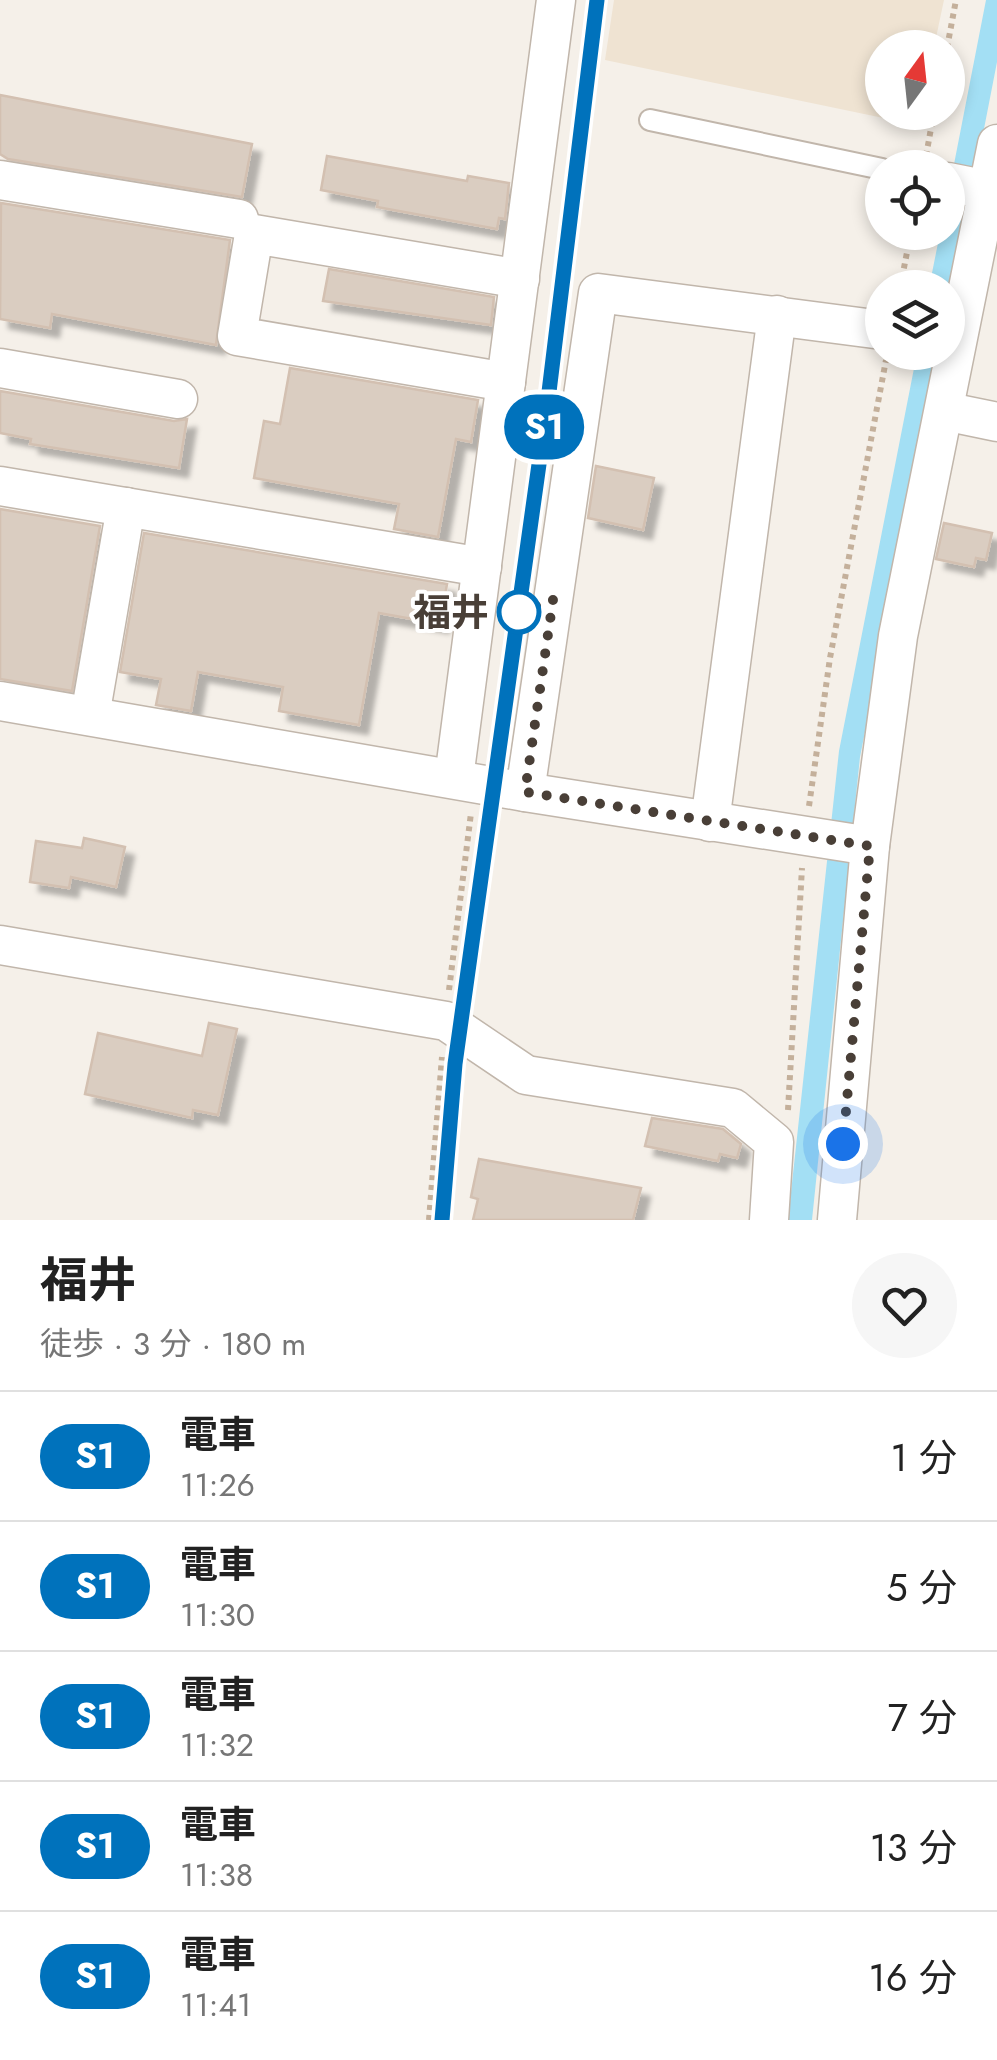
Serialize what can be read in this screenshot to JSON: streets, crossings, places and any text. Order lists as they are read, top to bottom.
{
  "places": ["福井"],
  "north": "top",
  "page": {
    "on_map": "S1",
    "heading": ["福井", "徒歩 · 3 分 · 180 m"],
    "list": [
      {
        "mark": "S1",
        "name": "電車",
        "note": "11:26",
        "value": "1 分"
      },
      {
        "mark": "S1",
        "name": "電車",
        "note": "11:30",
        "value": "5 分"
      },
      {
        "mark": "S1",
        "name": "電車",
        "note": "11:32",
        "value": "7 分"
      },
      {
        "mark": "S1",
        "name": "電車",
        "note": "11:38",
        "value": "13 分"
      },
      {
        "mark": "S1",
        "name": "電車",
        "note": "11:41",
        "value": "16 分"
      }
    ]
  }
}
